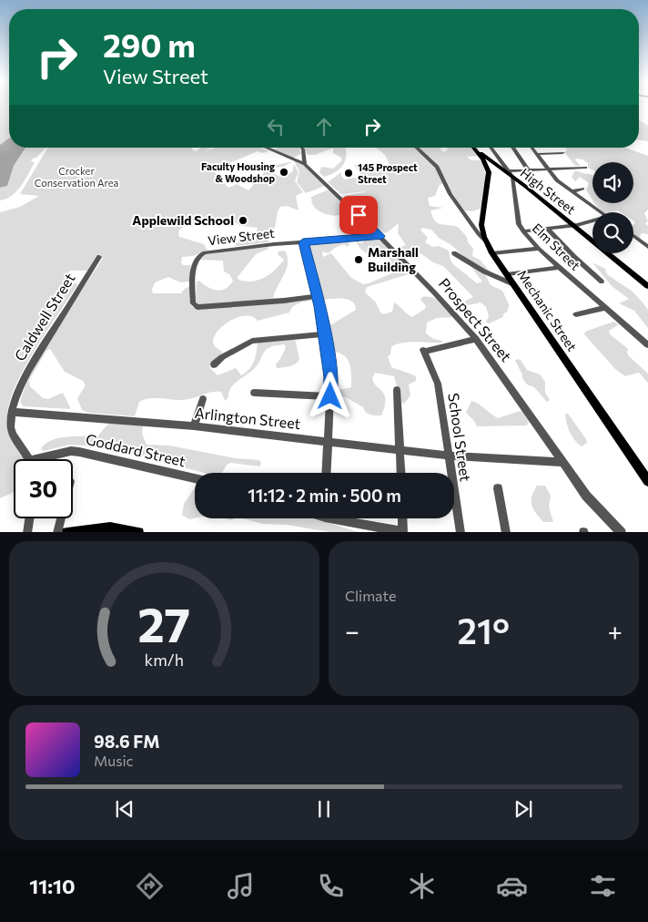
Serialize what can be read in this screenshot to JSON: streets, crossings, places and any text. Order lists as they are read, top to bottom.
{
  "streets": {
    "main road": ["High Street", "Mechanic Street"],
    "street": [
      "View Street",
      "Elm Street",
      "Caldwell Street",
      "Prospect Street",
      "Arlington Street",
      "School Street",
      "Goddard Street"
    ]
  },
  "crossings": [
    ["High Street", "Elm Street"],
    ["High Street", "Mechanic Street"],
    ["View Street", "Prospect Street"],
    ["Caldwell Street", "Arlington Street"],
    ["Prospect Street", "Arlington Street"],
    ["Prospect Street", "School Street"],
    ["Arlington Street", "School Street"]
  ],
  "parks": ["Crocker Conservation Area"],
  "places": [
    "Faculty Housing & Woodshop",
    "145 Prospect Street",
    "Applewild School",
    "Marshall Building"
  ],
  "page": {
    "turn": ["290 m", "View Street"],
    "limit": "30",
    "trip": "11:12 · 2 min · 500 m",
    "tile": "Climate",
    "heat": ["−", "21°", "+"],
    "song": ["98.6 FM", "Music"],
    "tabs": "11:10",
    "gauge": ["27", "km/h"]
  }
}
